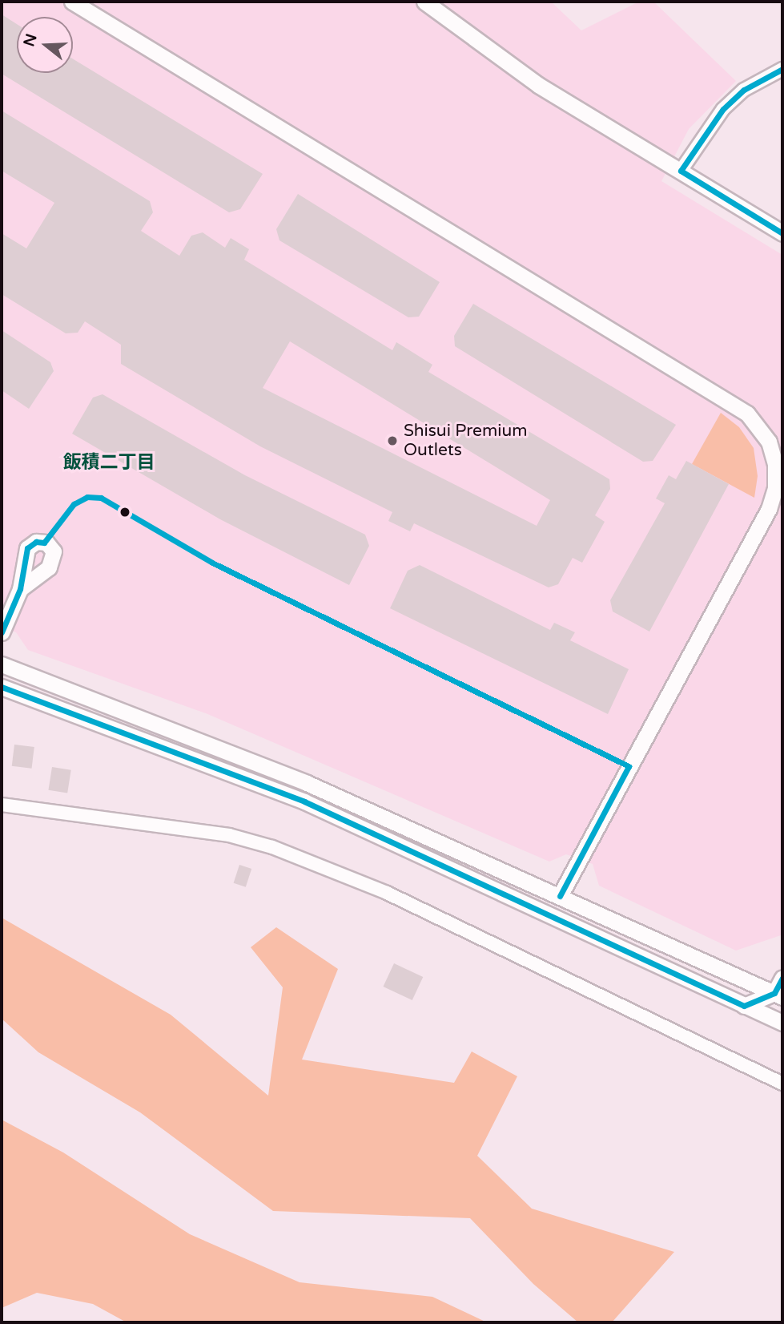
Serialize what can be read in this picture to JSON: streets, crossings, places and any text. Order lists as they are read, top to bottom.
{
  "districts": ["飯積二丁目"],
  "places": ["Shisui Premium Outlets"],
  "north": "left"
}
